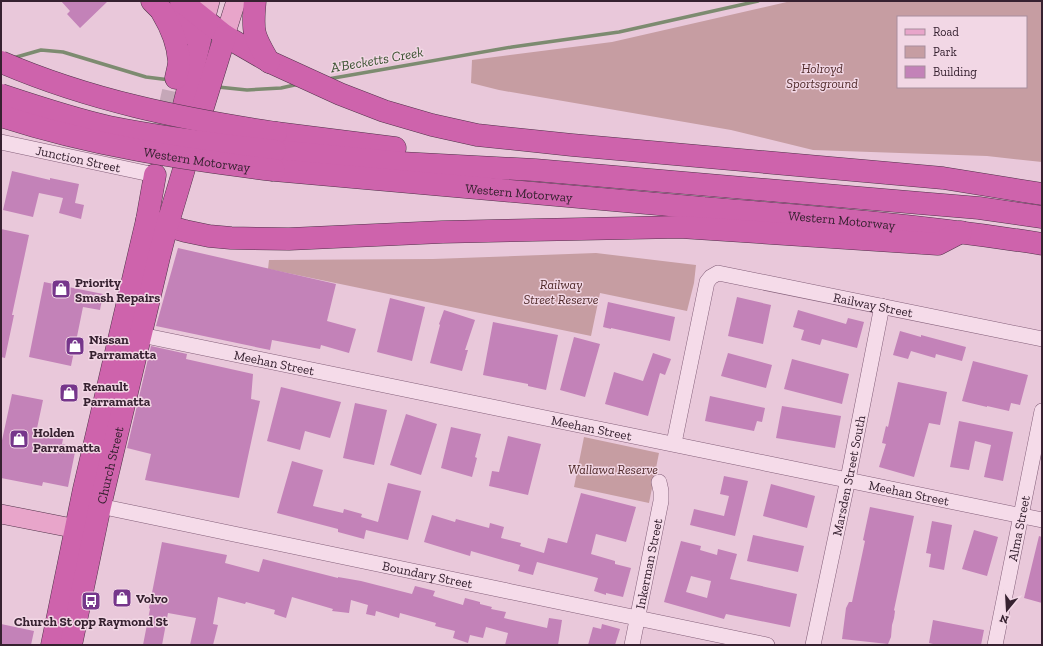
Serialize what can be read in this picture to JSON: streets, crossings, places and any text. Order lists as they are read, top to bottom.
{
  "streets": {
    "highway": ["Western Motorway", "Church Street"],
    "street": [
      "Junction Street",
      "Railway Street",
      "Meehan Street",
      "Marsden Street South",
      "Alma Street",
      "Inkerman Street",
      "Boundary Street"
    ]
  },
  "crossings": [
    ["Junction Street", "Church Street"],
    ["Railway Street", "Meehan Street"],
    ["Railway Street", "Marsden Street South"],
    ["Meehan Street", "Church Street"],
    ["Meehan Street", "Marsden Street South"],
    ["Meehan Street", "Alma Street"],
    ["Church Street", "Boundary Street"],
    ["Inkerman Street", "Boundary Street"]
  ],
  "water": ["A'Becketts Creek"],
  "parks": ["Holroyd Sportsground", "Railway Street Reserve", "Wallawa Reserve"],
  "places": {
    "shop": [
      "Priority Smash Repairs",
      "Nissan Parramatta",
      "Renault Parramatta",
      "Holden Parramatta",
      "Volvo"
    ],
    "bus stop": ["Church St opp Raymond St"]
  },
  "legend": ["Road", "Park", "Building"],
  "north": "bottom"
}
